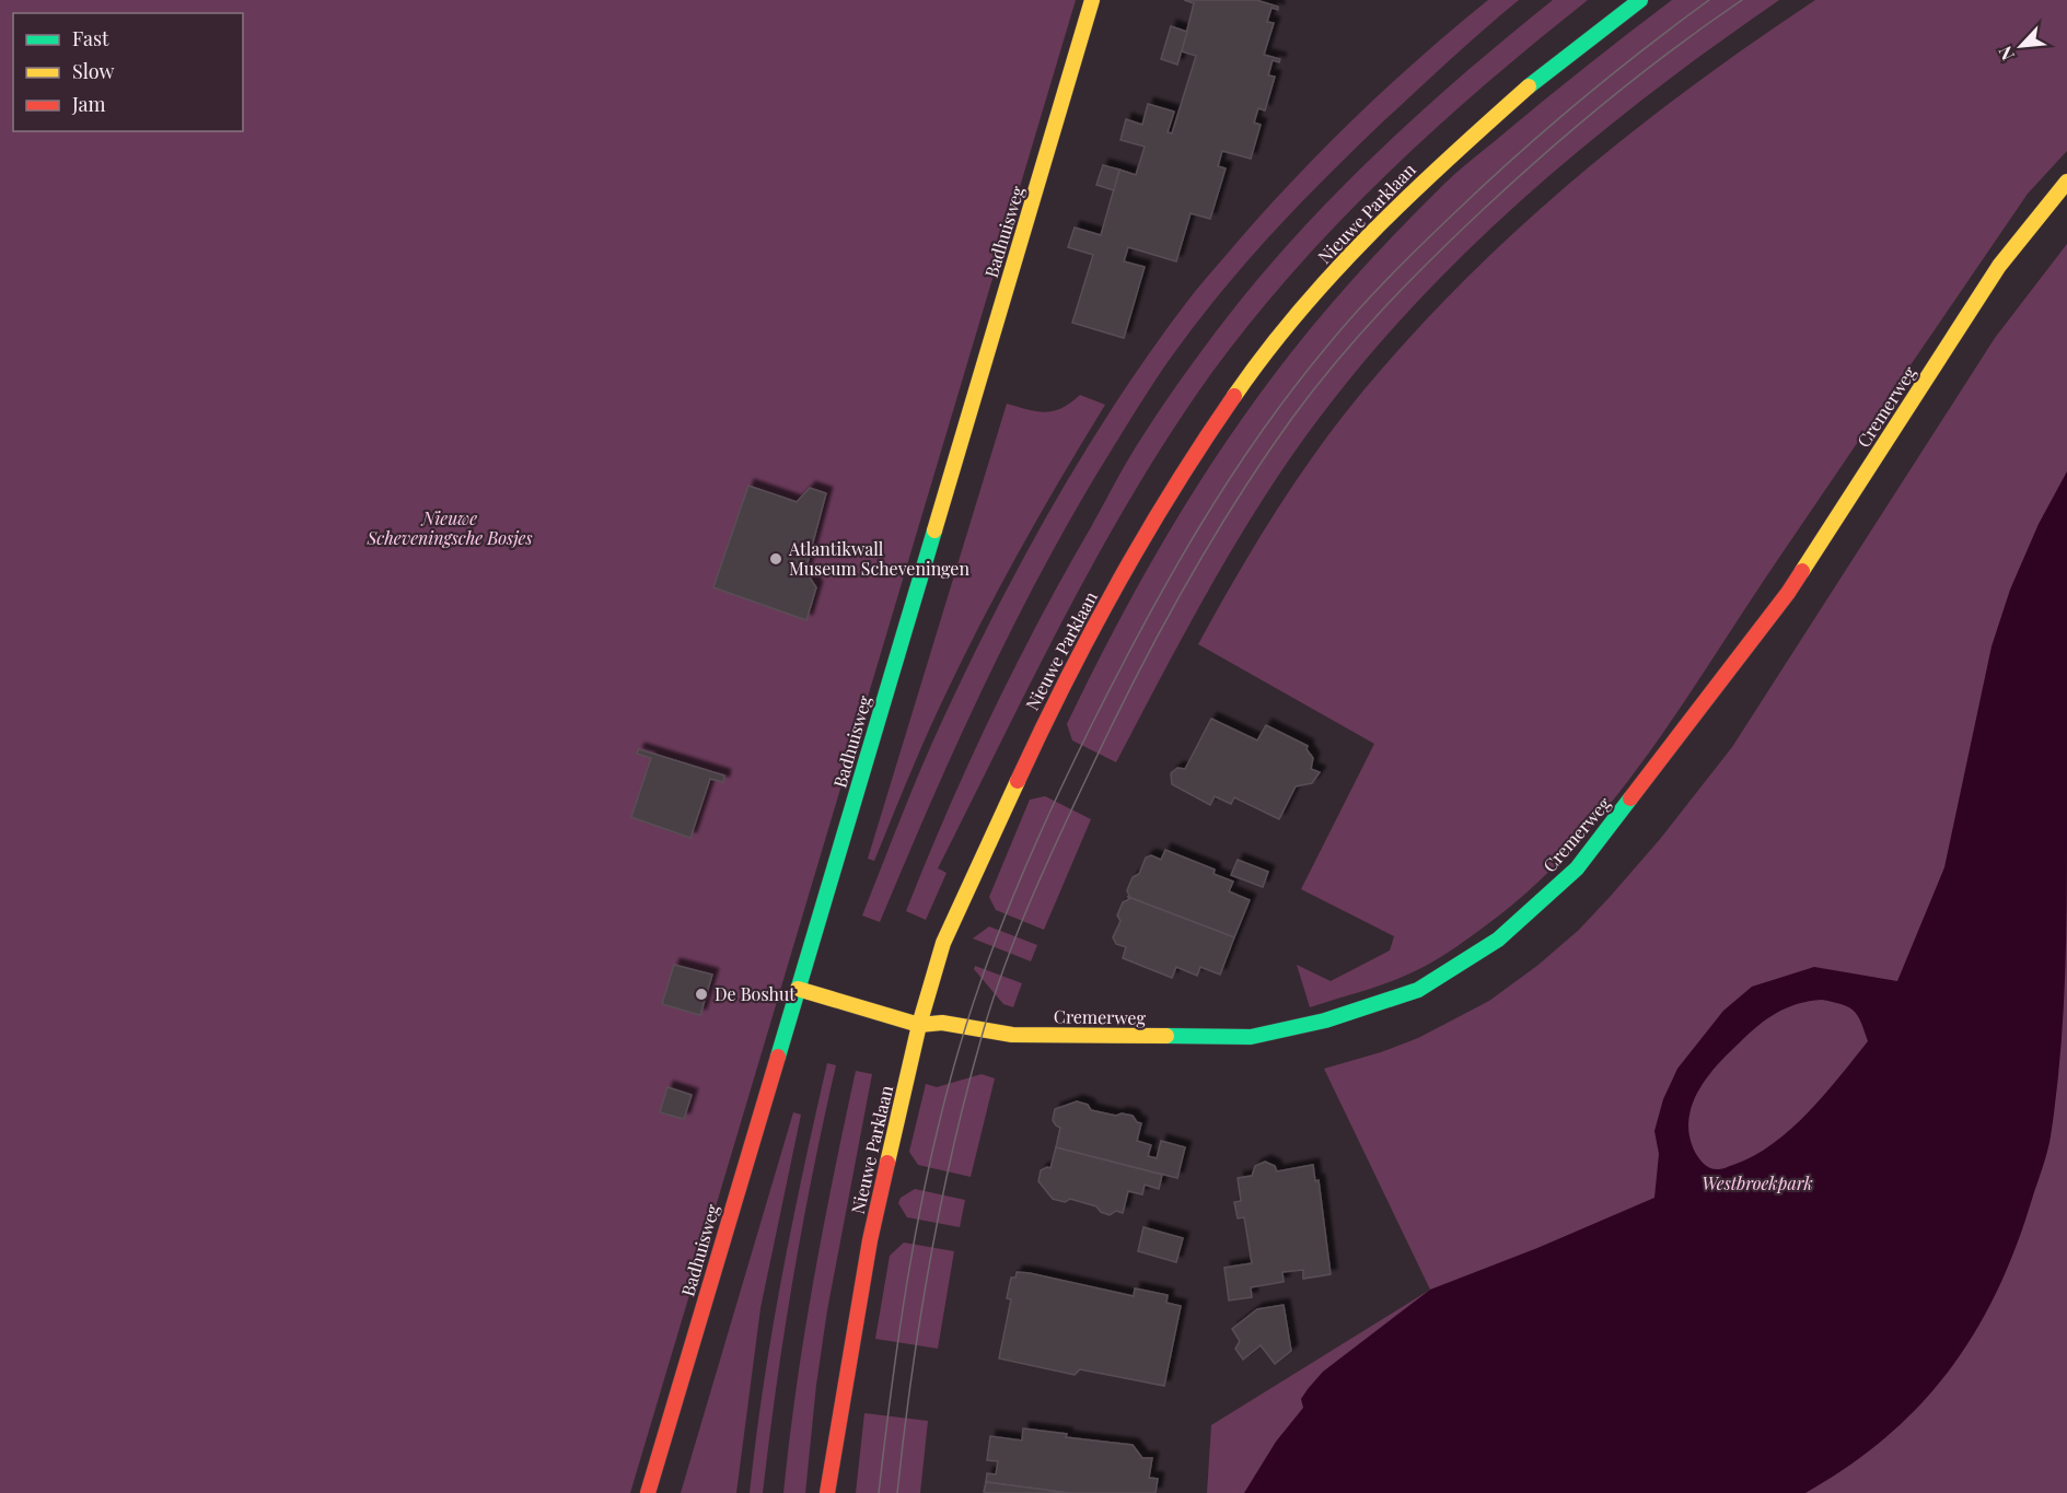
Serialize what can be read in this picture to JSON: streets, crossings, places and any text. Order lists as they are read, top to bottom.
{
  "streets": {
    "street": ["Nieuwe Parklaan", "Badhuisweg", "Cremerweg"]
  },
  "crossings": [
    ["Nieuwe Parklaan", "Cremerweg"],
    ["Badhuisweg", "Cremerweg"]
  ],
  "parks": ["Nieuwe Scheveningsche Bosjes", "Westbroekpark"],
  "places": ["Atlantikwall Museum Scheveningen", "De Boshut"],
  "legend": ["Fast", "Slow", "Jam"],
  "north": "bottom left"
}
